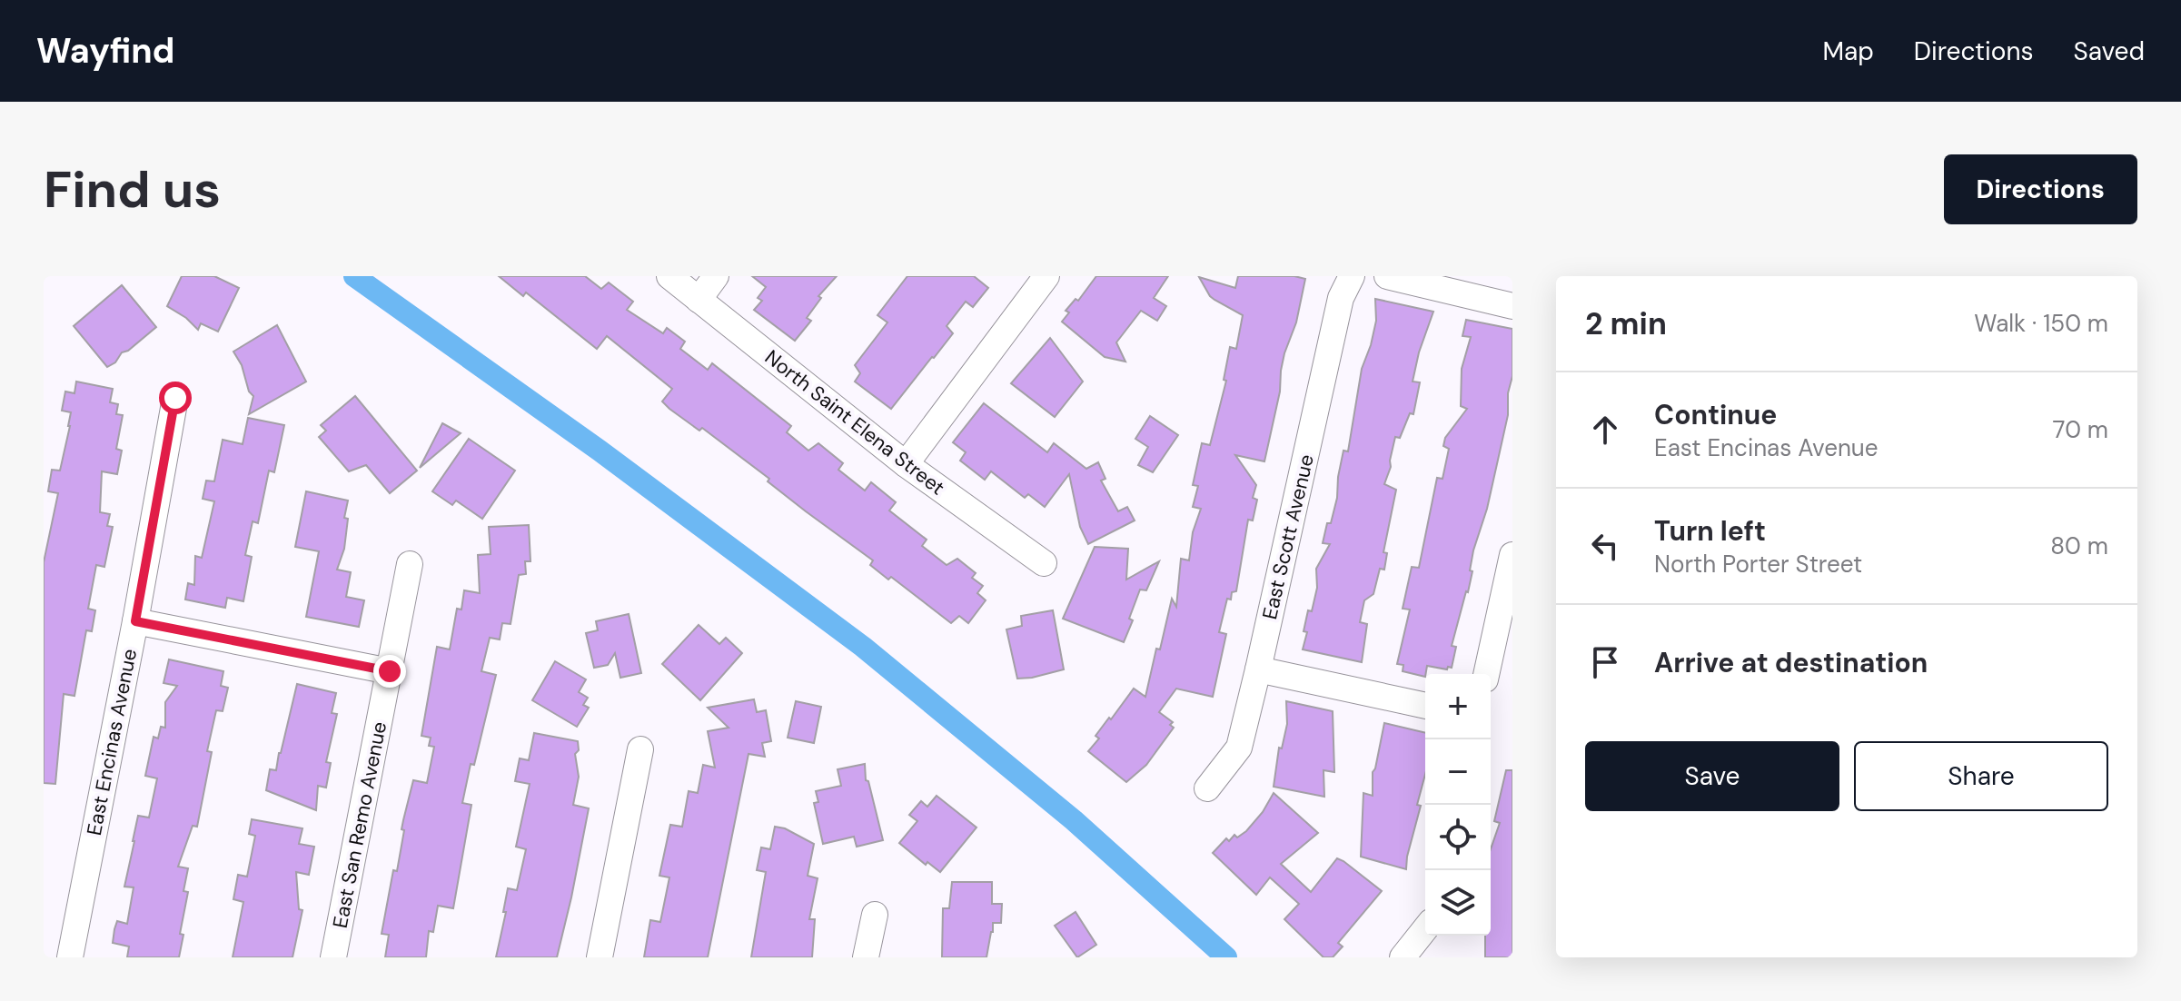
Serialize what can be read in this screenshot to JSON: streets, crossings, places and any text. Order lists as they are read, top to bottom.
{
  "streets": {
    "street": [
      "North Saint Elena Street",
      "East Scott Avenue",
      "East Encinas Avenue",
      "East San Remo Avenue"
    ]
  },
  "page": {
    "header": "Wayfind",
    "nav": ["Map", "Directions", "Saved"],
    "buttons": [
      "Directions",
      ["Save", "Share"]
    ],
    "title": "Find us",
    "heading": ["2 min", "Walk · 150 m"],
    "list": [
      ["Continue", "East Encinas Avenue", "70 m"],
      ["Turn left", "North Porter Street", "80 m"],
      "Arrive at destination"
    ],
    "map_buttons": ["+", "−"]
  }
}
